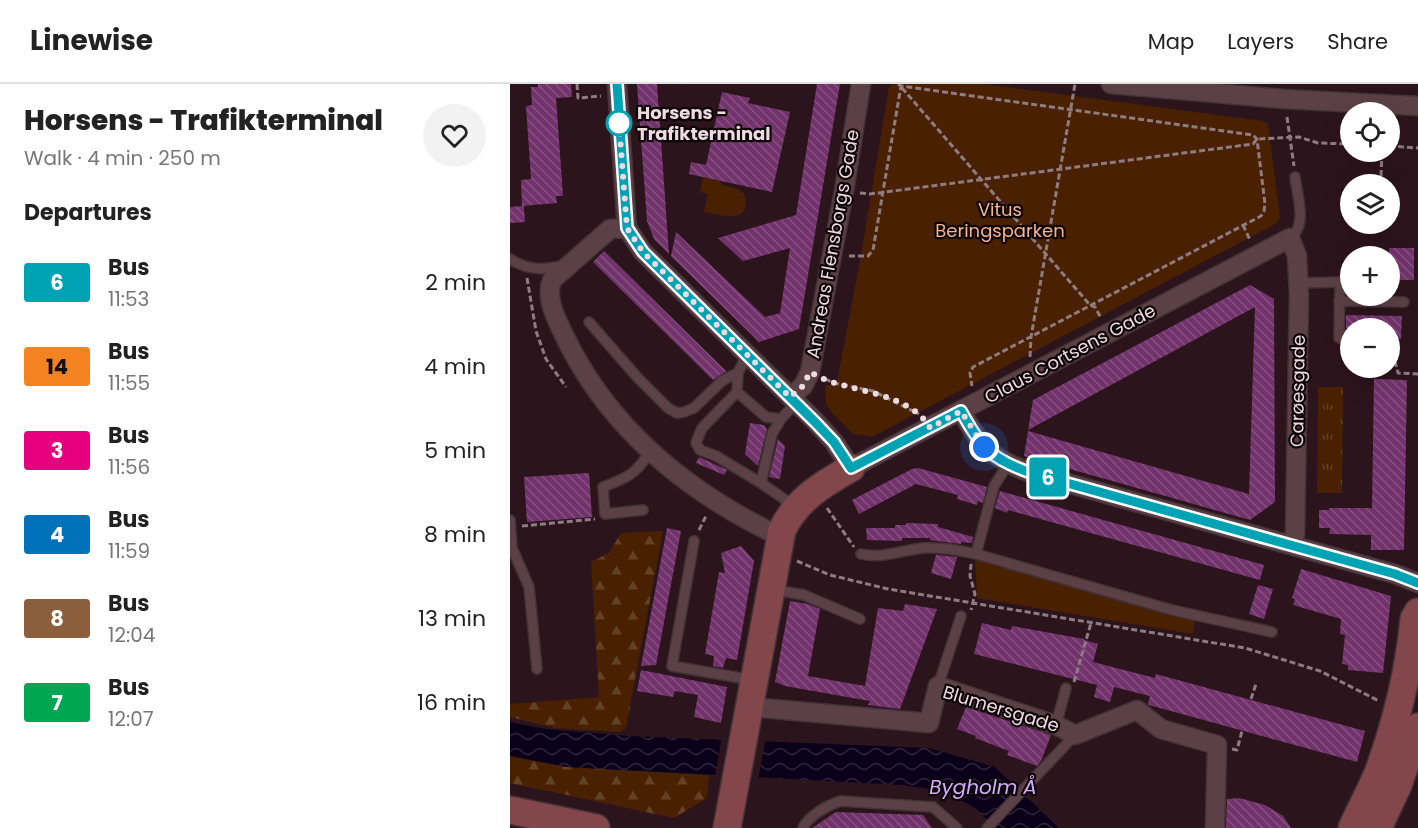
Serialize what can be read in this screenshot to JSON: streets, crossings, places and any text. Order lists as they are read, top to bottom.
{
  "streets": {
    "street": [
      "Andreas Flensborgs Gade",
      "Claus Cortsens Gade",
      "Carøesgade",
      "Blumersgade"
    ]
  },
  "crossings": [
    ["Claus Cortsens Gade", "Carøesgade"],
    ["Claus Cortsens Gade", "Blumersgade"]
  ],
  "water": ["Bygholm Å"],
  "parks": ["Vitus Beringsparken"],
  "places": ["Horsens - Trafikterminal"],
  "lines": ["bus line 6"],
  "page": {
    "header": "Linewise",
    "nav": ["Map", "Layers", "Share"],
    "heading": [
      ["Horsens - Trafikterminal", "Walk · 4 min · 250 m"],
      "Departures"
    ],
    "on_map": "6",
    "map_buttons": ["+", "−"],
    "list": [
      {
        "mark": "6",
        "name": "Bus",
        "note": "11:53",
        "value": "2 min"
      },
      {
        "mark": "14",
        "name": "Bus",
        "note": "11:55",
        "value": "4 min"
      },
      {
        "mark": "3",
        "name": "Bus",
        "note": "11:56",
        "value": "5 min"
      },
      {
        "mark": "4",
        "name": "Bus",
        "note": "11:59",
        "value": "8 min"
      },
      {
        "mark": "8",
        "name": "Bus",
        "note": "12:04",
        "value": "13 min"
      },
      {
        "mark": "7",
        "name": "Bus",
        "note": "12:07",
        "value": "16 min"
      }
    ]
  }
}
